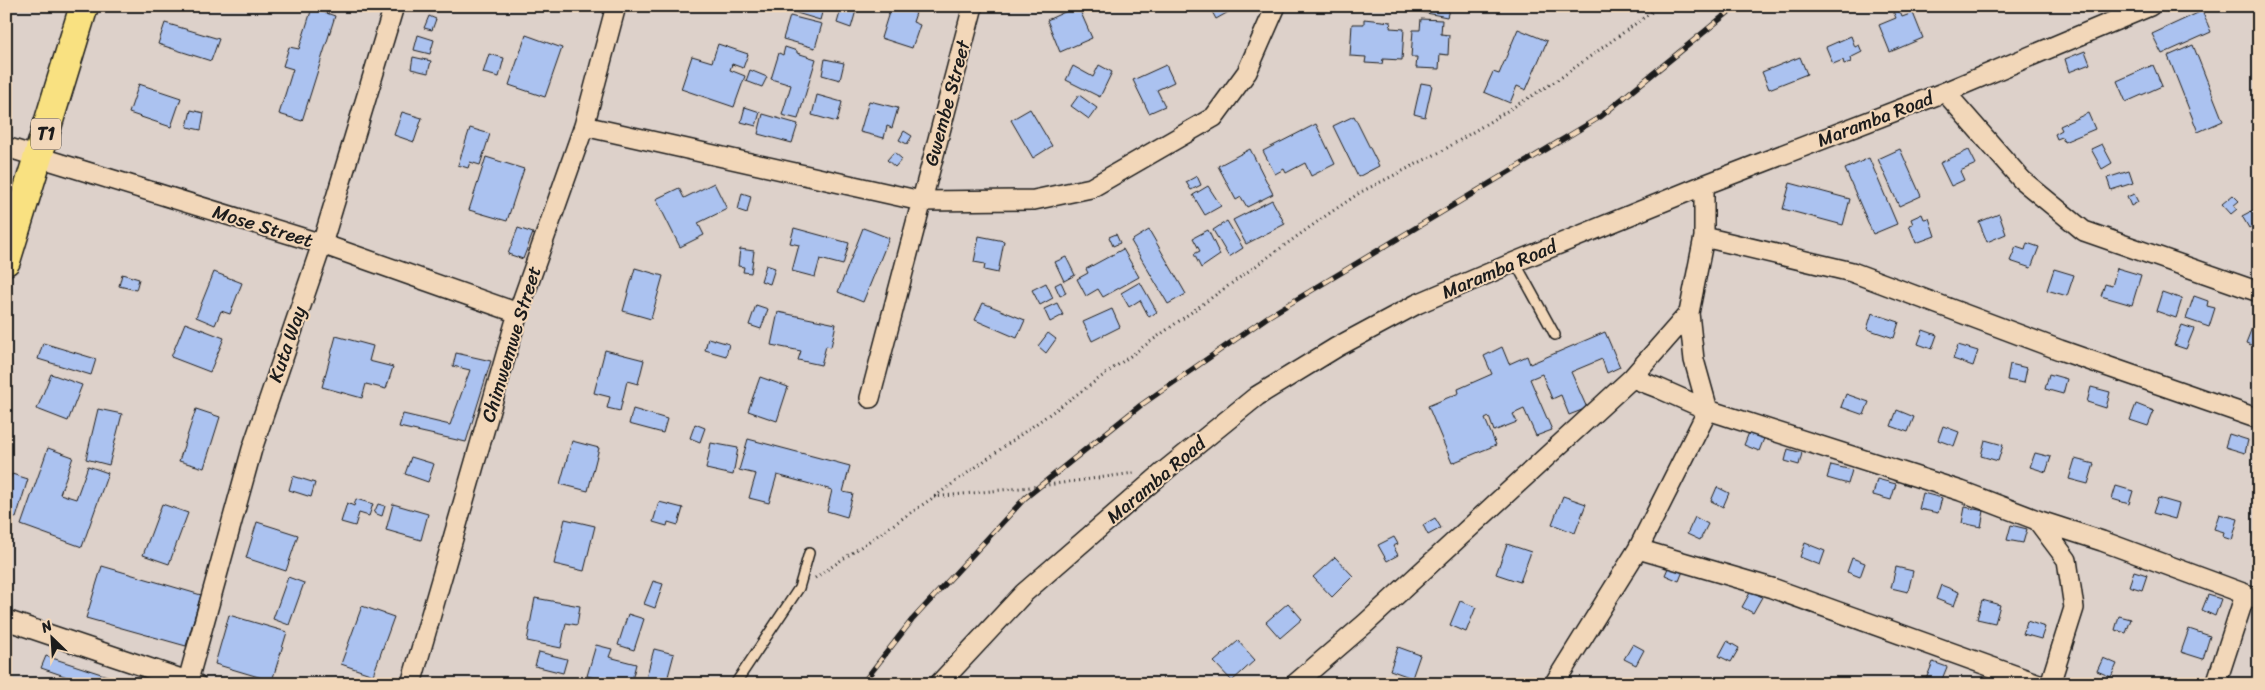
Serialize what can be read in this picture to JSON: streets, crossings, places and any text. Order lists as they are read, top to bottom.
{
  "streets": {
    "highway": ["T1"],
    "street": [
      "Gwembe Street",
      "Maramba Road",
      "Mose Street",
      "Kuta Way",
      "Chimwemwe Street"
    ]
  },
  "crossings": [
    ["T1", "Mose Street"],
    ["Mose Street", "Kuta Way"],
    ["Mose Street", "Chimwemwe Street"]
  ],
  "north": "top left"
}
